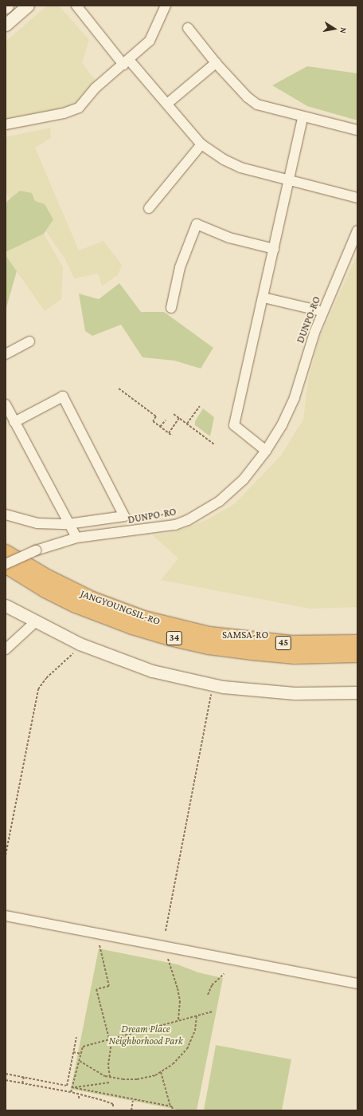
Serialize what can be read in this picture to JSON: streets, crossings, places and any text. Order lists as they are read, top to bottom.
{
  "streets": {
    "highway": [
      "JANGYOUNGSIL-RO",
      "SAMSA-RO",
      "34",
      "45"
    ],
    "street": ["DUNPO-RO"]
  },
  "crossings": [
    ["DUNPO-RO", "JANGYOUNGSIL-RO"],
    ["JANGYOUNGSIL-RO", "SAMSA-RO"]
  ],
  "parks": ["Dream Place Neighborhood Park"],
  "north": "right"
}
